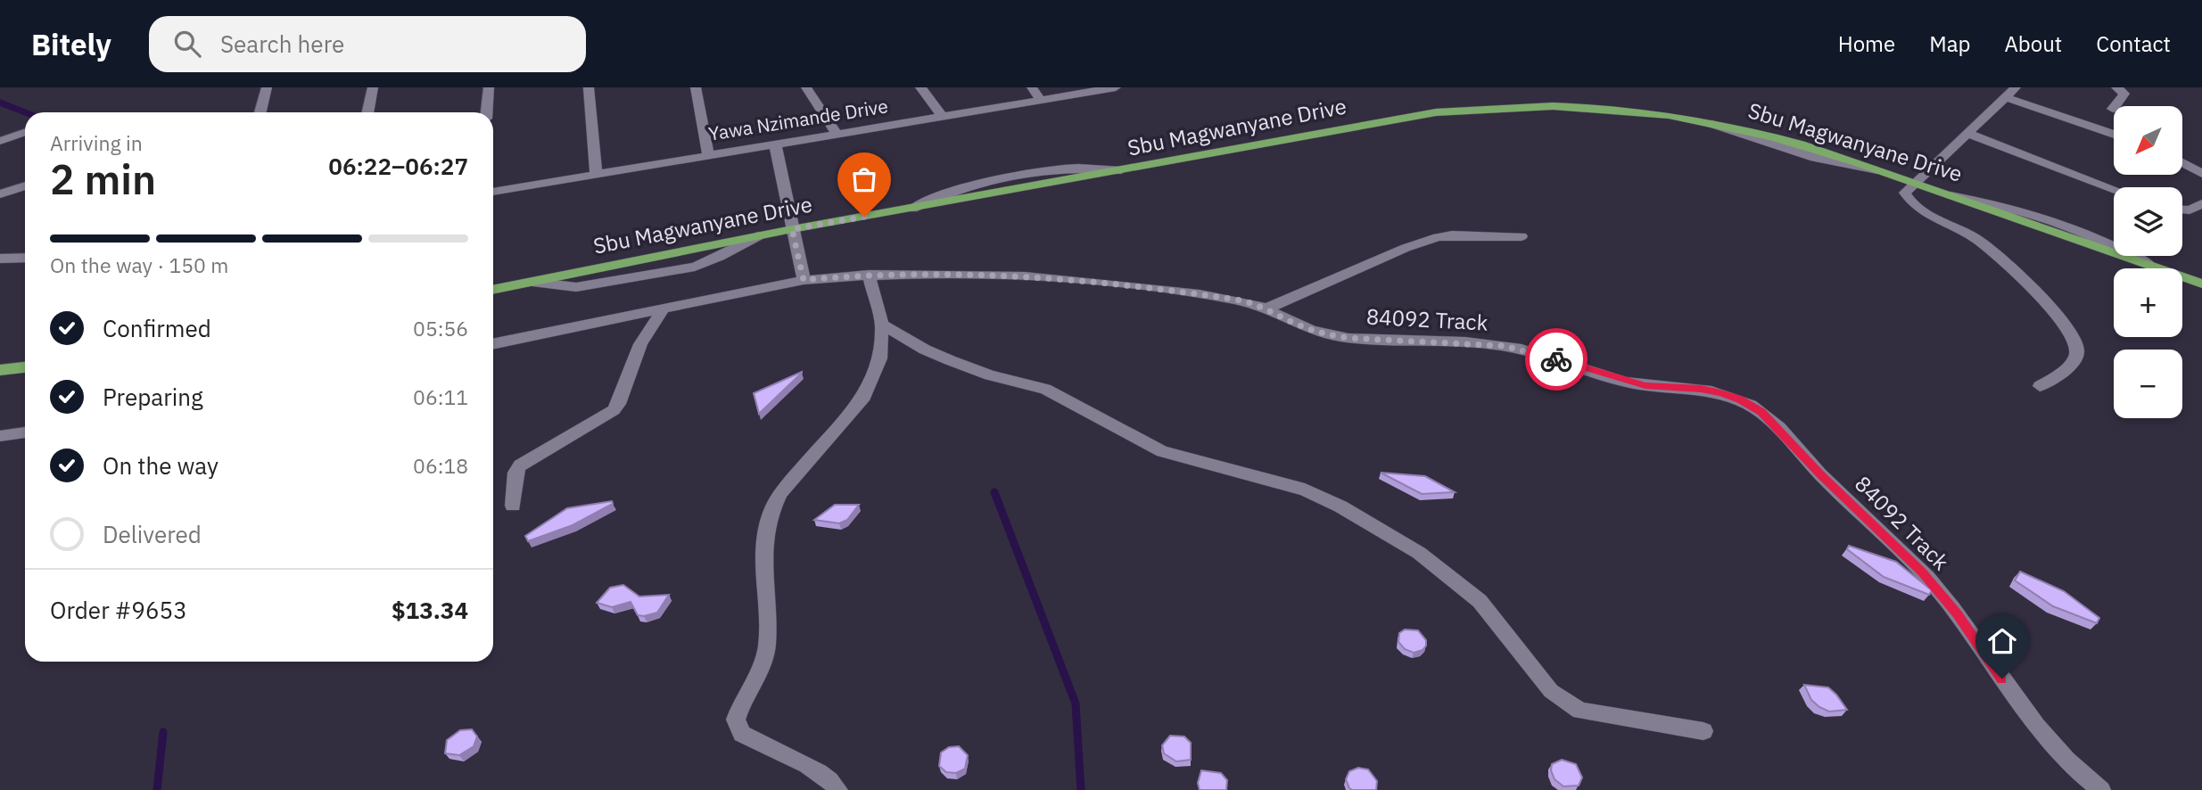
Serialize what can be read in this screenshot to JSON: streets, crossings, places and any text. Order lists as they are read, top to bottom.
{
  "streets": {
    "main road": ["Sbu Magwanyane Drive"],
    "street": ["Yawa Nzimande Drive", "84092 Track"]
  },
  "north": "bottom left",
  "page": {
    "header": "Bitely",
    "search": "Search here",
    "nav": [
      "Home",
      "Map",
      "About",
      "Contact"
    ],
    "map_buttons": ["+", "−"],
    "heading": ["2 min", "Arriving in", "06:22–06:27"],
    "panel": ["Order #9653", "$13.34"],
    "bar": "On the way · 150 m",
    "list": [
      ["Confirmed", "05:56"],
      ["Preparing", "06:11"],
      ["On the way", "06:18"],
      "Delivered"
    ]
  }
}
